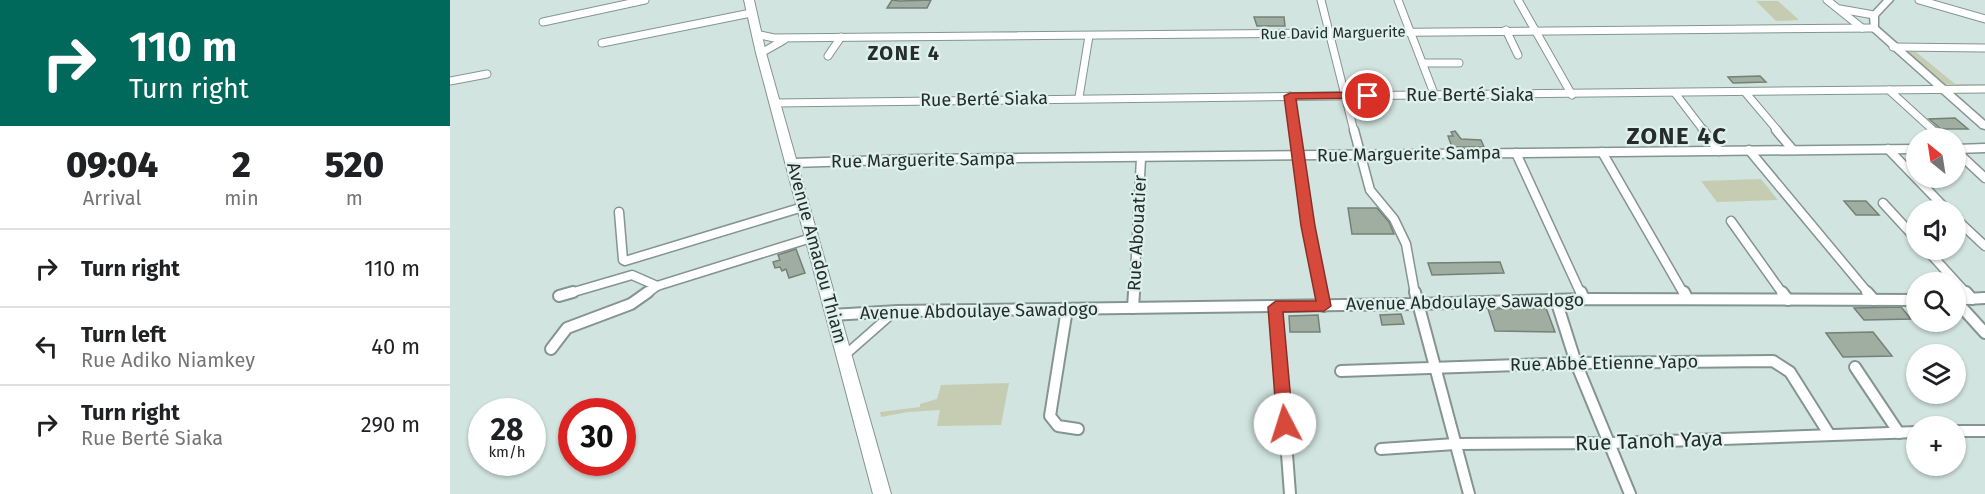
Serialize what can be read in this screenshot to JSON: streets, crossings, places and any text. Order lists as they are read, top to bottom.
{
  "streets": {
    "main road": ["Avenue Amadou Thiam"],
    "street": [
      "Rue David Marguerite",
      "Rue Berté Siaka",
      "Rue Marguerite Sampa",
      "Rue Abouatier",
      "Avenue Abdoulaye Sawadogo",
      "Rue Abbé Etienne Yapo",
      "Rue Tanoh Yaya"
    ]
  },
  "crossings": [
    ["Rue David Marguerite", "Avenue Amadou Thiam"],
    ["Rue Berté Siaka", "Avenue Amadou Thiam"],
    ["Rue Marguerite Sampa", "Rue Abouatier"],
    ["Rue Marguerite Sampa", "Avenue Amadou Thiam"],
    ["Rue Abouatier", "Avenue Abdoulaye Sawadogo"],
    ["Avenue Amadou Thiam", "Avenue Abdoulaye Sawadogo"],
    ["Rue Abbé Etienne Yapo", "Rue Tanoh Yaya"]
  ],
  "districts": ["ZONE 4", "ZONE 4C"],
  "north": "top left",
  "page": {
    "turn": ["110 m", "Turn right"],
    "eta": [
      "09:04",
      "Arrival",
      "2",
      "min",
      "520",
      "m"
    ],
    "map_buttons": "+",
    "list": [
      {
        "name": "Turn right",
        "value": "110 m"
      },
      {
        "name": "Turn left",
        "note": "Rue Adiko Niamkey",
        "value": "40 m"
      },
      {
        "name": "Turn right",
        "note": "Rue Berté Siaka",
        "value": "290 m"
      }
    ],
    "speed": "28 km/h",
    "limit": "30"
  }
}
